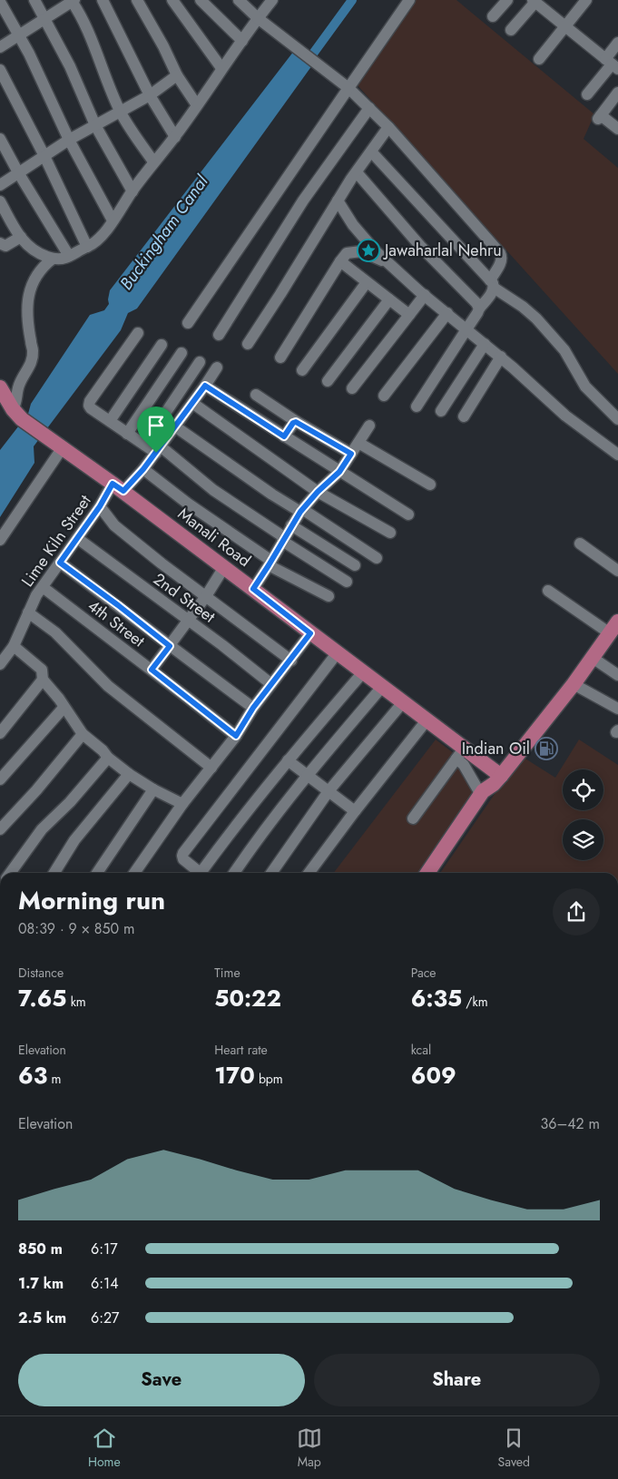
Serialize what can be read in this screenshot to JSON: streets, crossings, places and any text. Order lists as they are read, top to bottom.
{
  "streets": {
    "main road": ["Manali Road"],
    "street": ["Lime Kiln Street", "2nd Street", "4th Street"]
  },
  "crossings": [
    ["Manali Road", "Lime Kiln Street"],
    ["Lime Kiln Street", "2nd Street"],
    ["Lime Kiln Street", "4th Street"]
  ],
  "water": ["Buckingham Canal"],
  "places": {
    "place": ["Jawaharlal Nehru"],
    "fuel station": ["Indian Oil"]
  },
  "page": {
    "heading": ["Morning run", "08:39 · 9 × 850 m"],
    "stats": [
      ["Distance", "7.65 km"],
      ["Time", "50:22"],
      ["Pace", "6:35 /km"],
      ["Elevation", "63 m"],
      ["Heart rate", "170 bpm"],
      ["kcal", "609"]
    ],
    "chart": ["Elevation", "36–42 m"],
    "list": [
      {
        "name": "850 m",
        "note": "6:17"
      },
      {
        "name": "1.7 km",
        "note": "6:14"
      },
      {
        "name": "2.5 km",
        "note": "6:27"
      }
    ],
    "buttons": ["Save", "Share"],
    "tabs": ["Home", "Map", "Saved"]
  }
}
